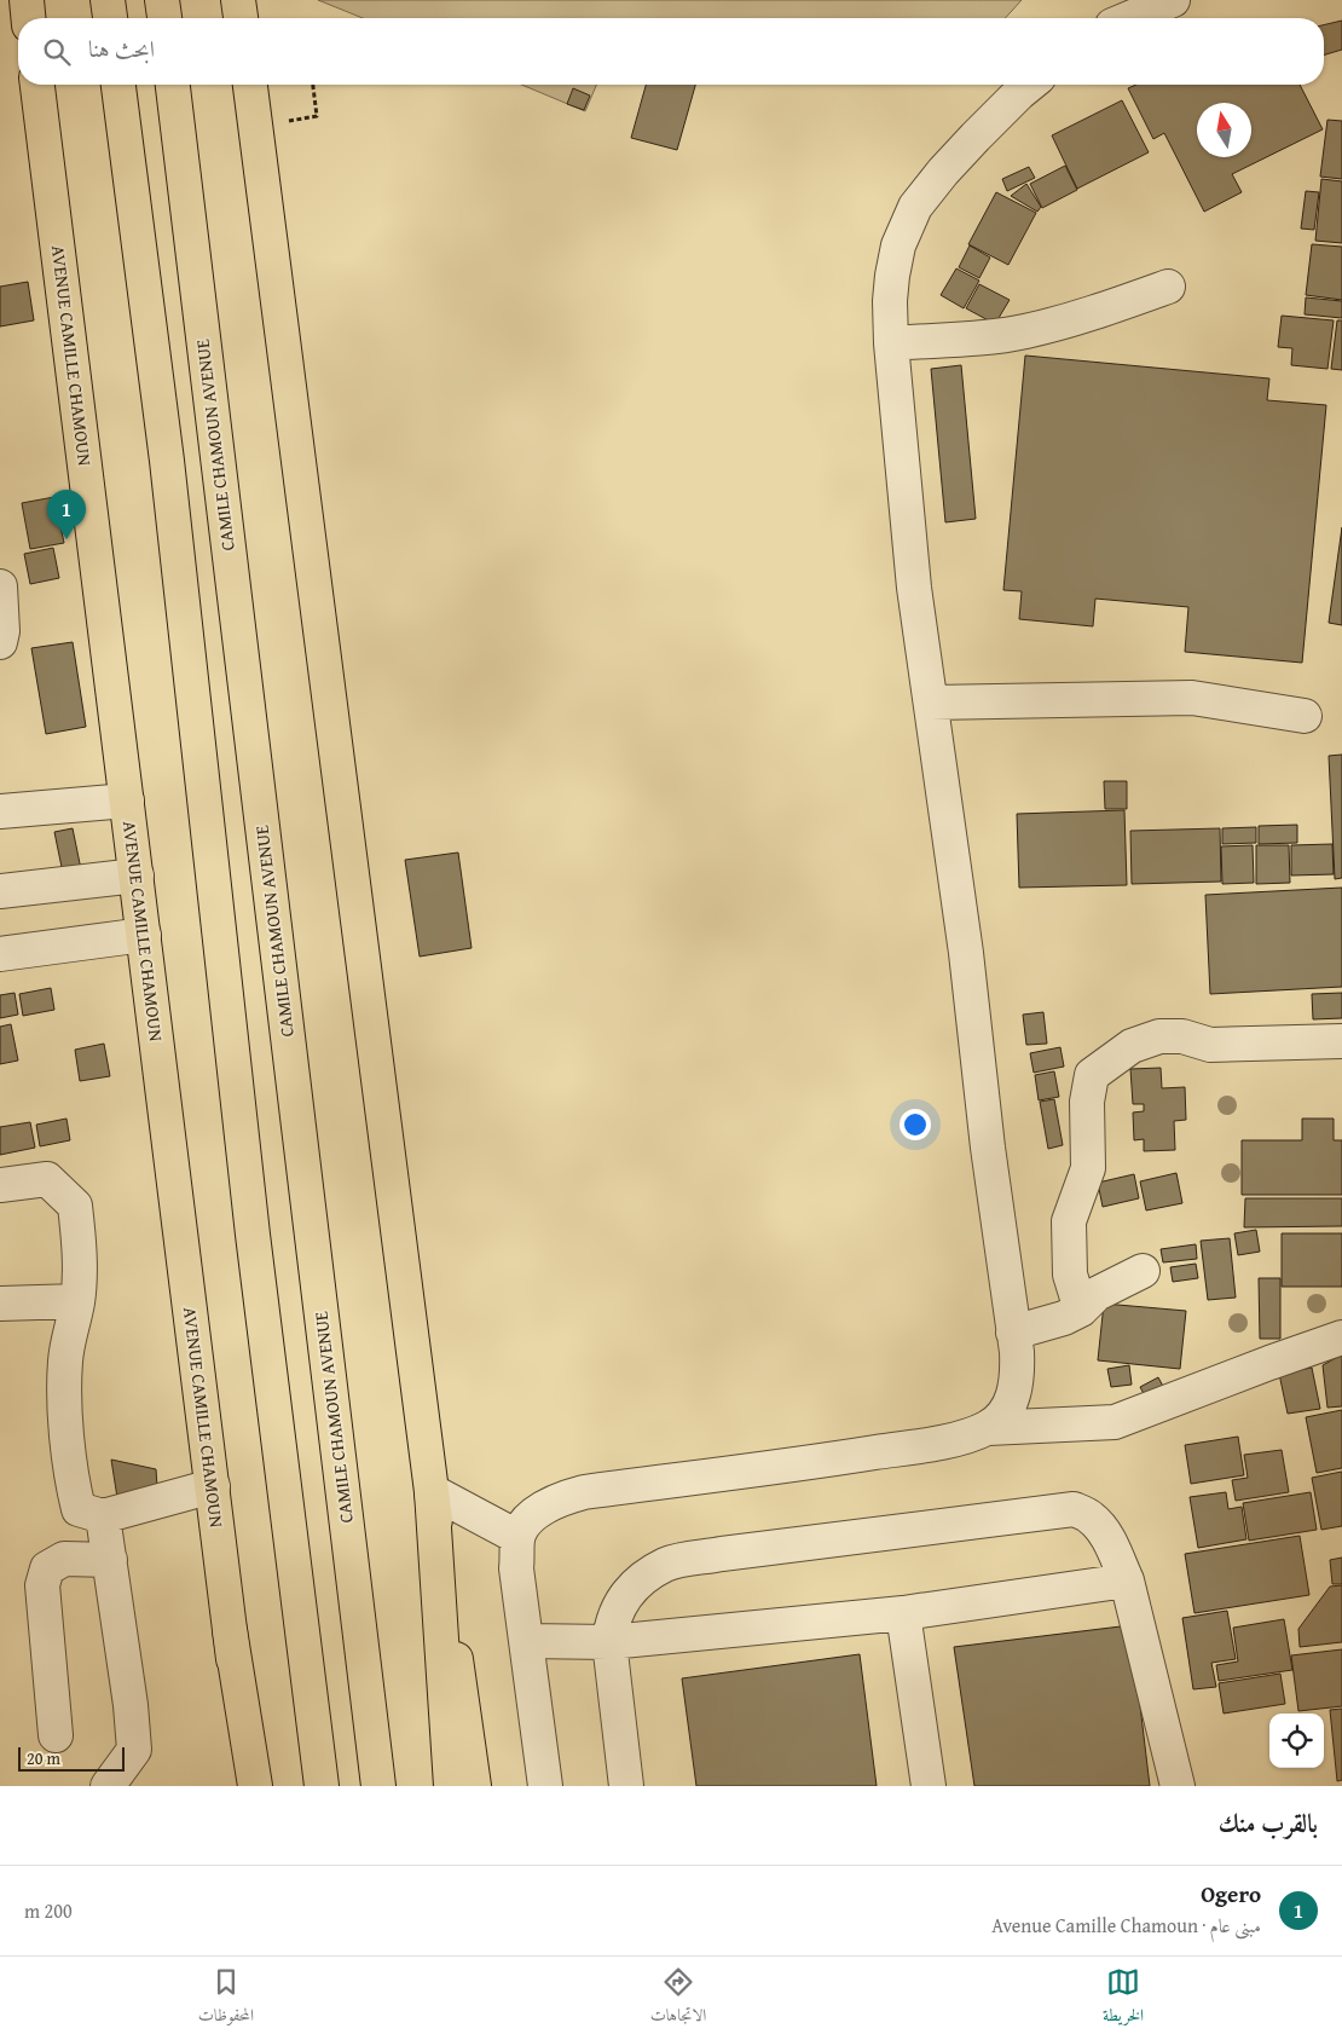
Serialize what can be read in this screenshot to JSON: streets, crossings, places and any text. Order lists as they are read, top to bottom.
{
  "streets": {
    "main road": ["AVENUE CAMILLE CHAMOUN", "CAMILE CHAMOUN AVENUE"]
  },
  "scale_bar": "20 m",
  "north": "top",
  "page": {
    "search": "ابحث هنا",
    "pins": "1",
    "scale": "20 m",
    "heading": "بالقرب منك",
    "list": [
      {
        "mark": "1",
        "name": "Ogero",
        "note": "مبنى عام · Avenue Camille Chamoun",
        "value": "200 m"
      }
    ],
    "nav": ["الخريطة", "الاتجاهات", "المحفوظات"]
  }
}
